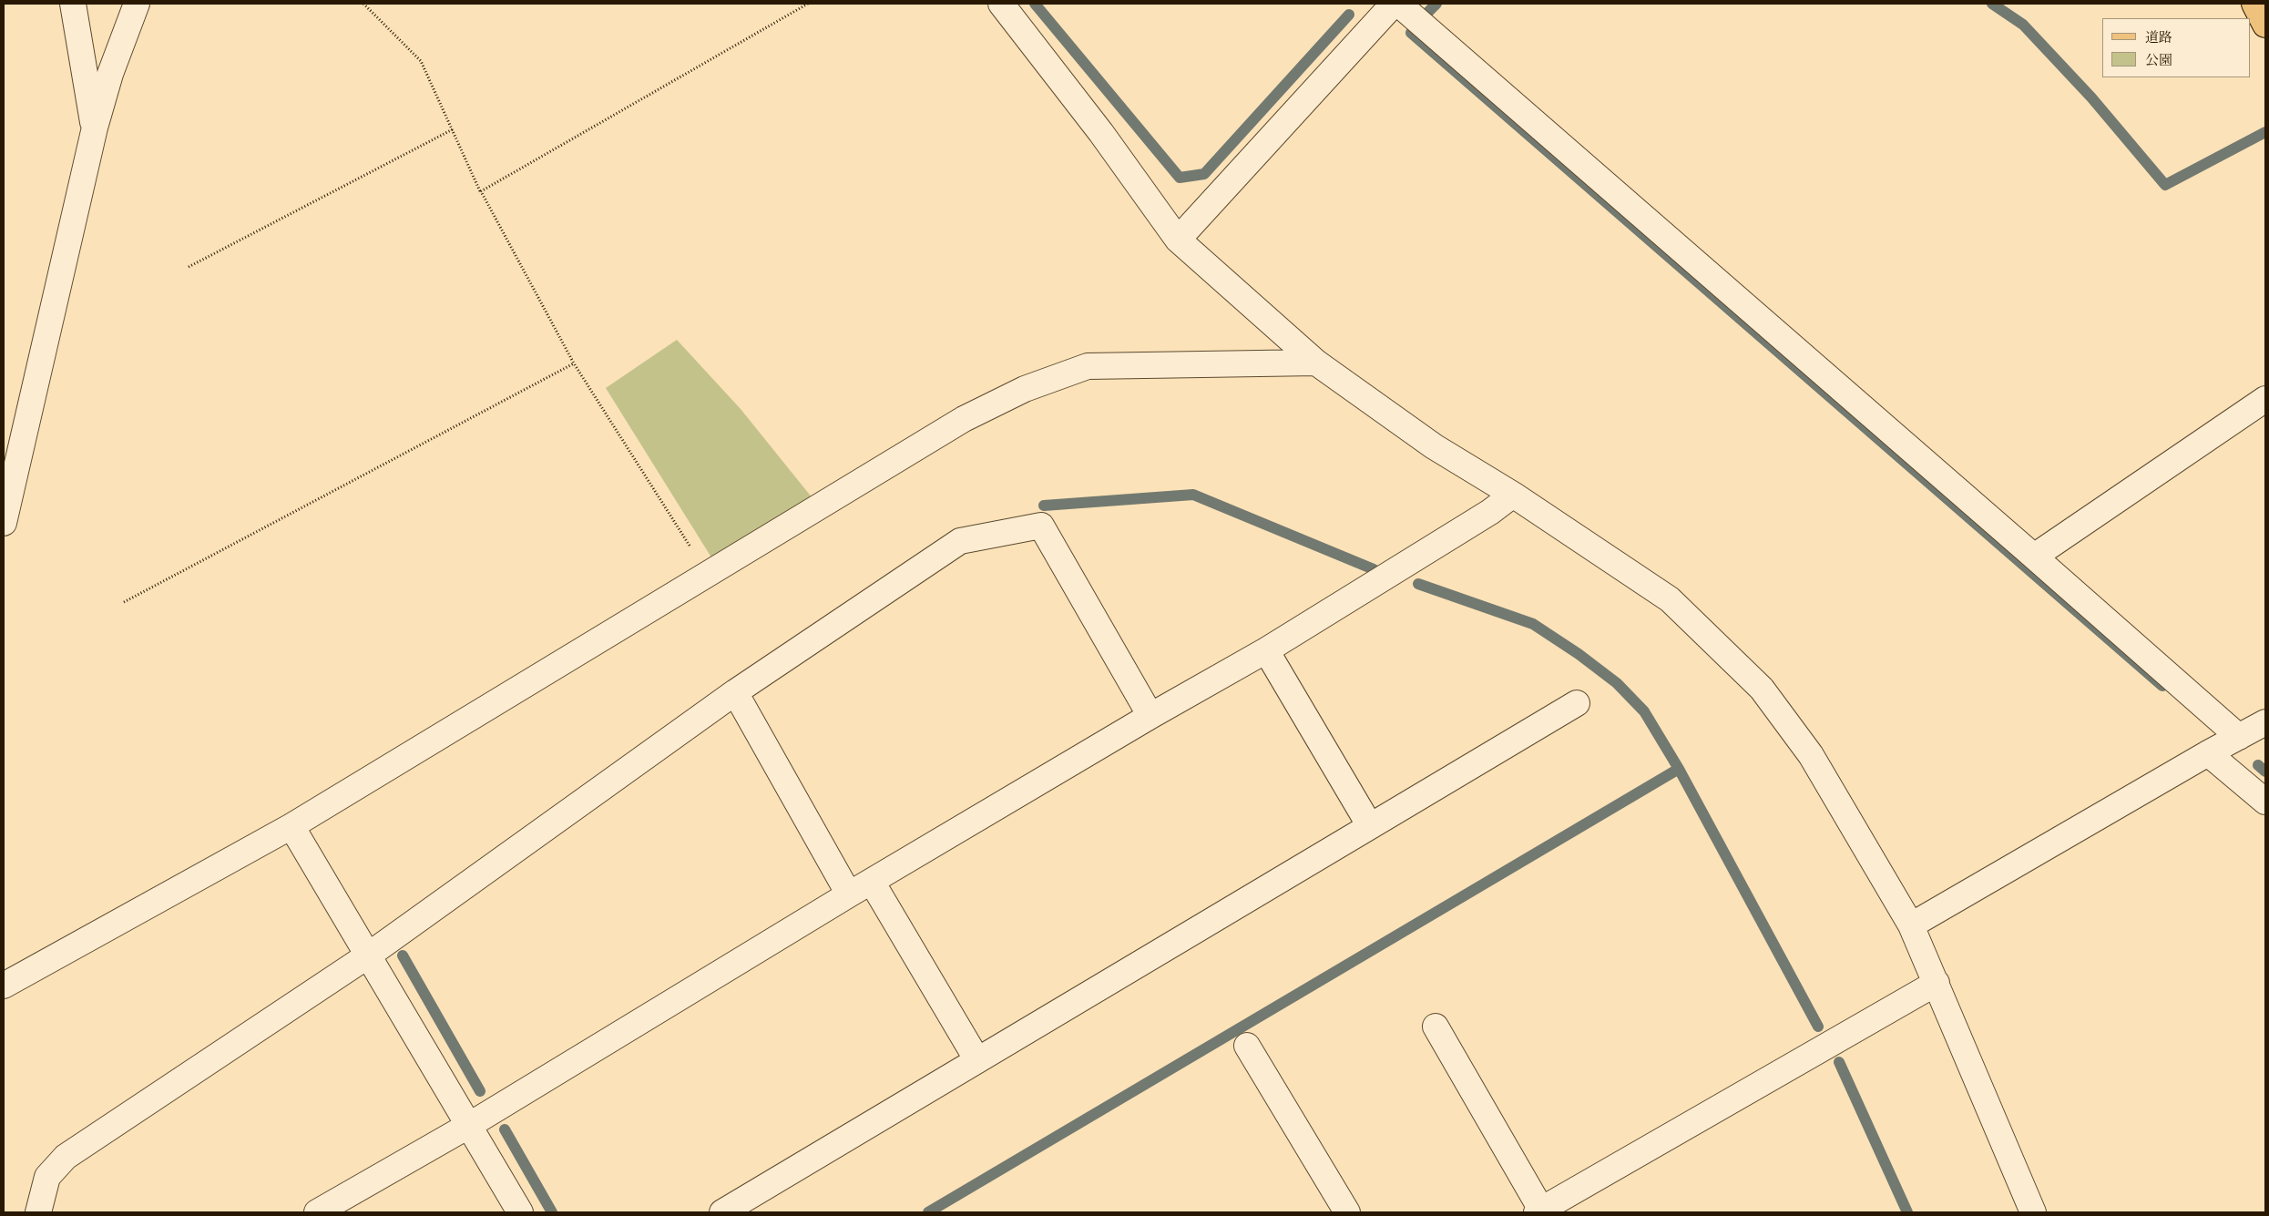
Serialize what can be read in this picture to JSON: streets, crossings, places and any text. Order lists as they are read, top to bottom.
{
  "legend": ["道路", "公園"]
}
